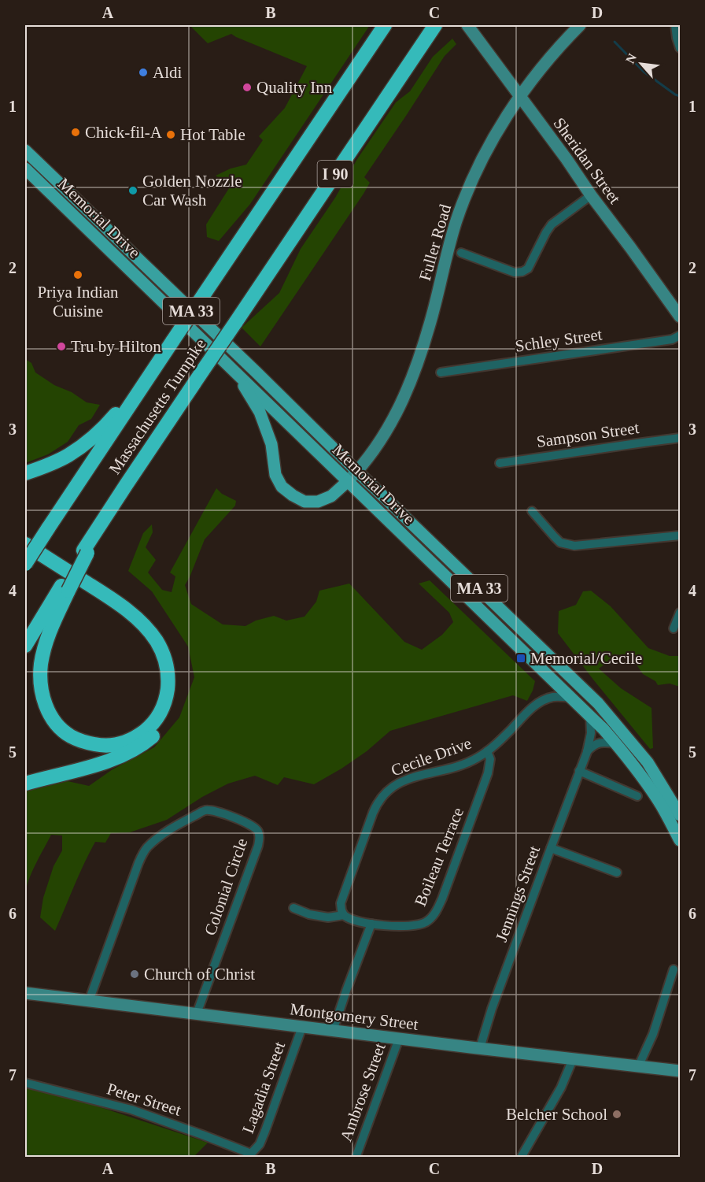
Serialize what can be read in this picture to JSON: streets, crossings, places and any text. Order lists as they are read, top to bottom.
{
  "streets": {
    "highway": ["I 90", "Massachusetts Turnpike"],
    "main road": [
      "Sheridan Street",
      "Memorial Drive",
      "Fuller Road",
      "MA 33",
      "Montgomery Street"
    ],
    "street": [
      "Schley Street",
      "Sampson Street",
      "Cecile Drive",
      "Boileau Terrace",
      "Colonial Circle",
      "Jennings Street",
      "Lagadia Street",
      "Ambrose Street",
      "Peter Street"
    ]
  },
  "crossings": [
    ["Sheridan Street", "Fuller Road"],
    ["Memorial Drive", "Fuller Road"],
    ["Memorial Drive", "Cecile Drive"],
    ["Memorial Drive", "Jennings Street"],
    ["Cecile Drive", "Boileau Terrace"],
    ["Colonial Circle", "Montgomery Street"],
    ["Jennings Street", "Montgomery Street"],
    ["Montgomery Street", "Lagadia Street"],
    ["Montgomery Street", "Ambrose Street"],
    ["Lagadia Street", "Peter Street"]
  ],
  "places": {
    "other": [
      "Aldi",
      "Quality Inn",
      "Chick-fil-A",
      "Hot Table",
      "Golden Nozzle Car Wash",
      "Priya Indian Cuisine",
      "Tru by Hilton",
      "Church of Christ",
      "Belcher School"
    ],
    "transit": ["Memorial/Cecile"]
  },
  "north": "top left",
  "grid": {
    "columns": [
      "A",
      "B",
      "C",
      "D"
    ],
    "rows": [
      "1",
      "2",
      "3",
      "4",
      "5",
      "6",
      "7"
    ]
  }
}
